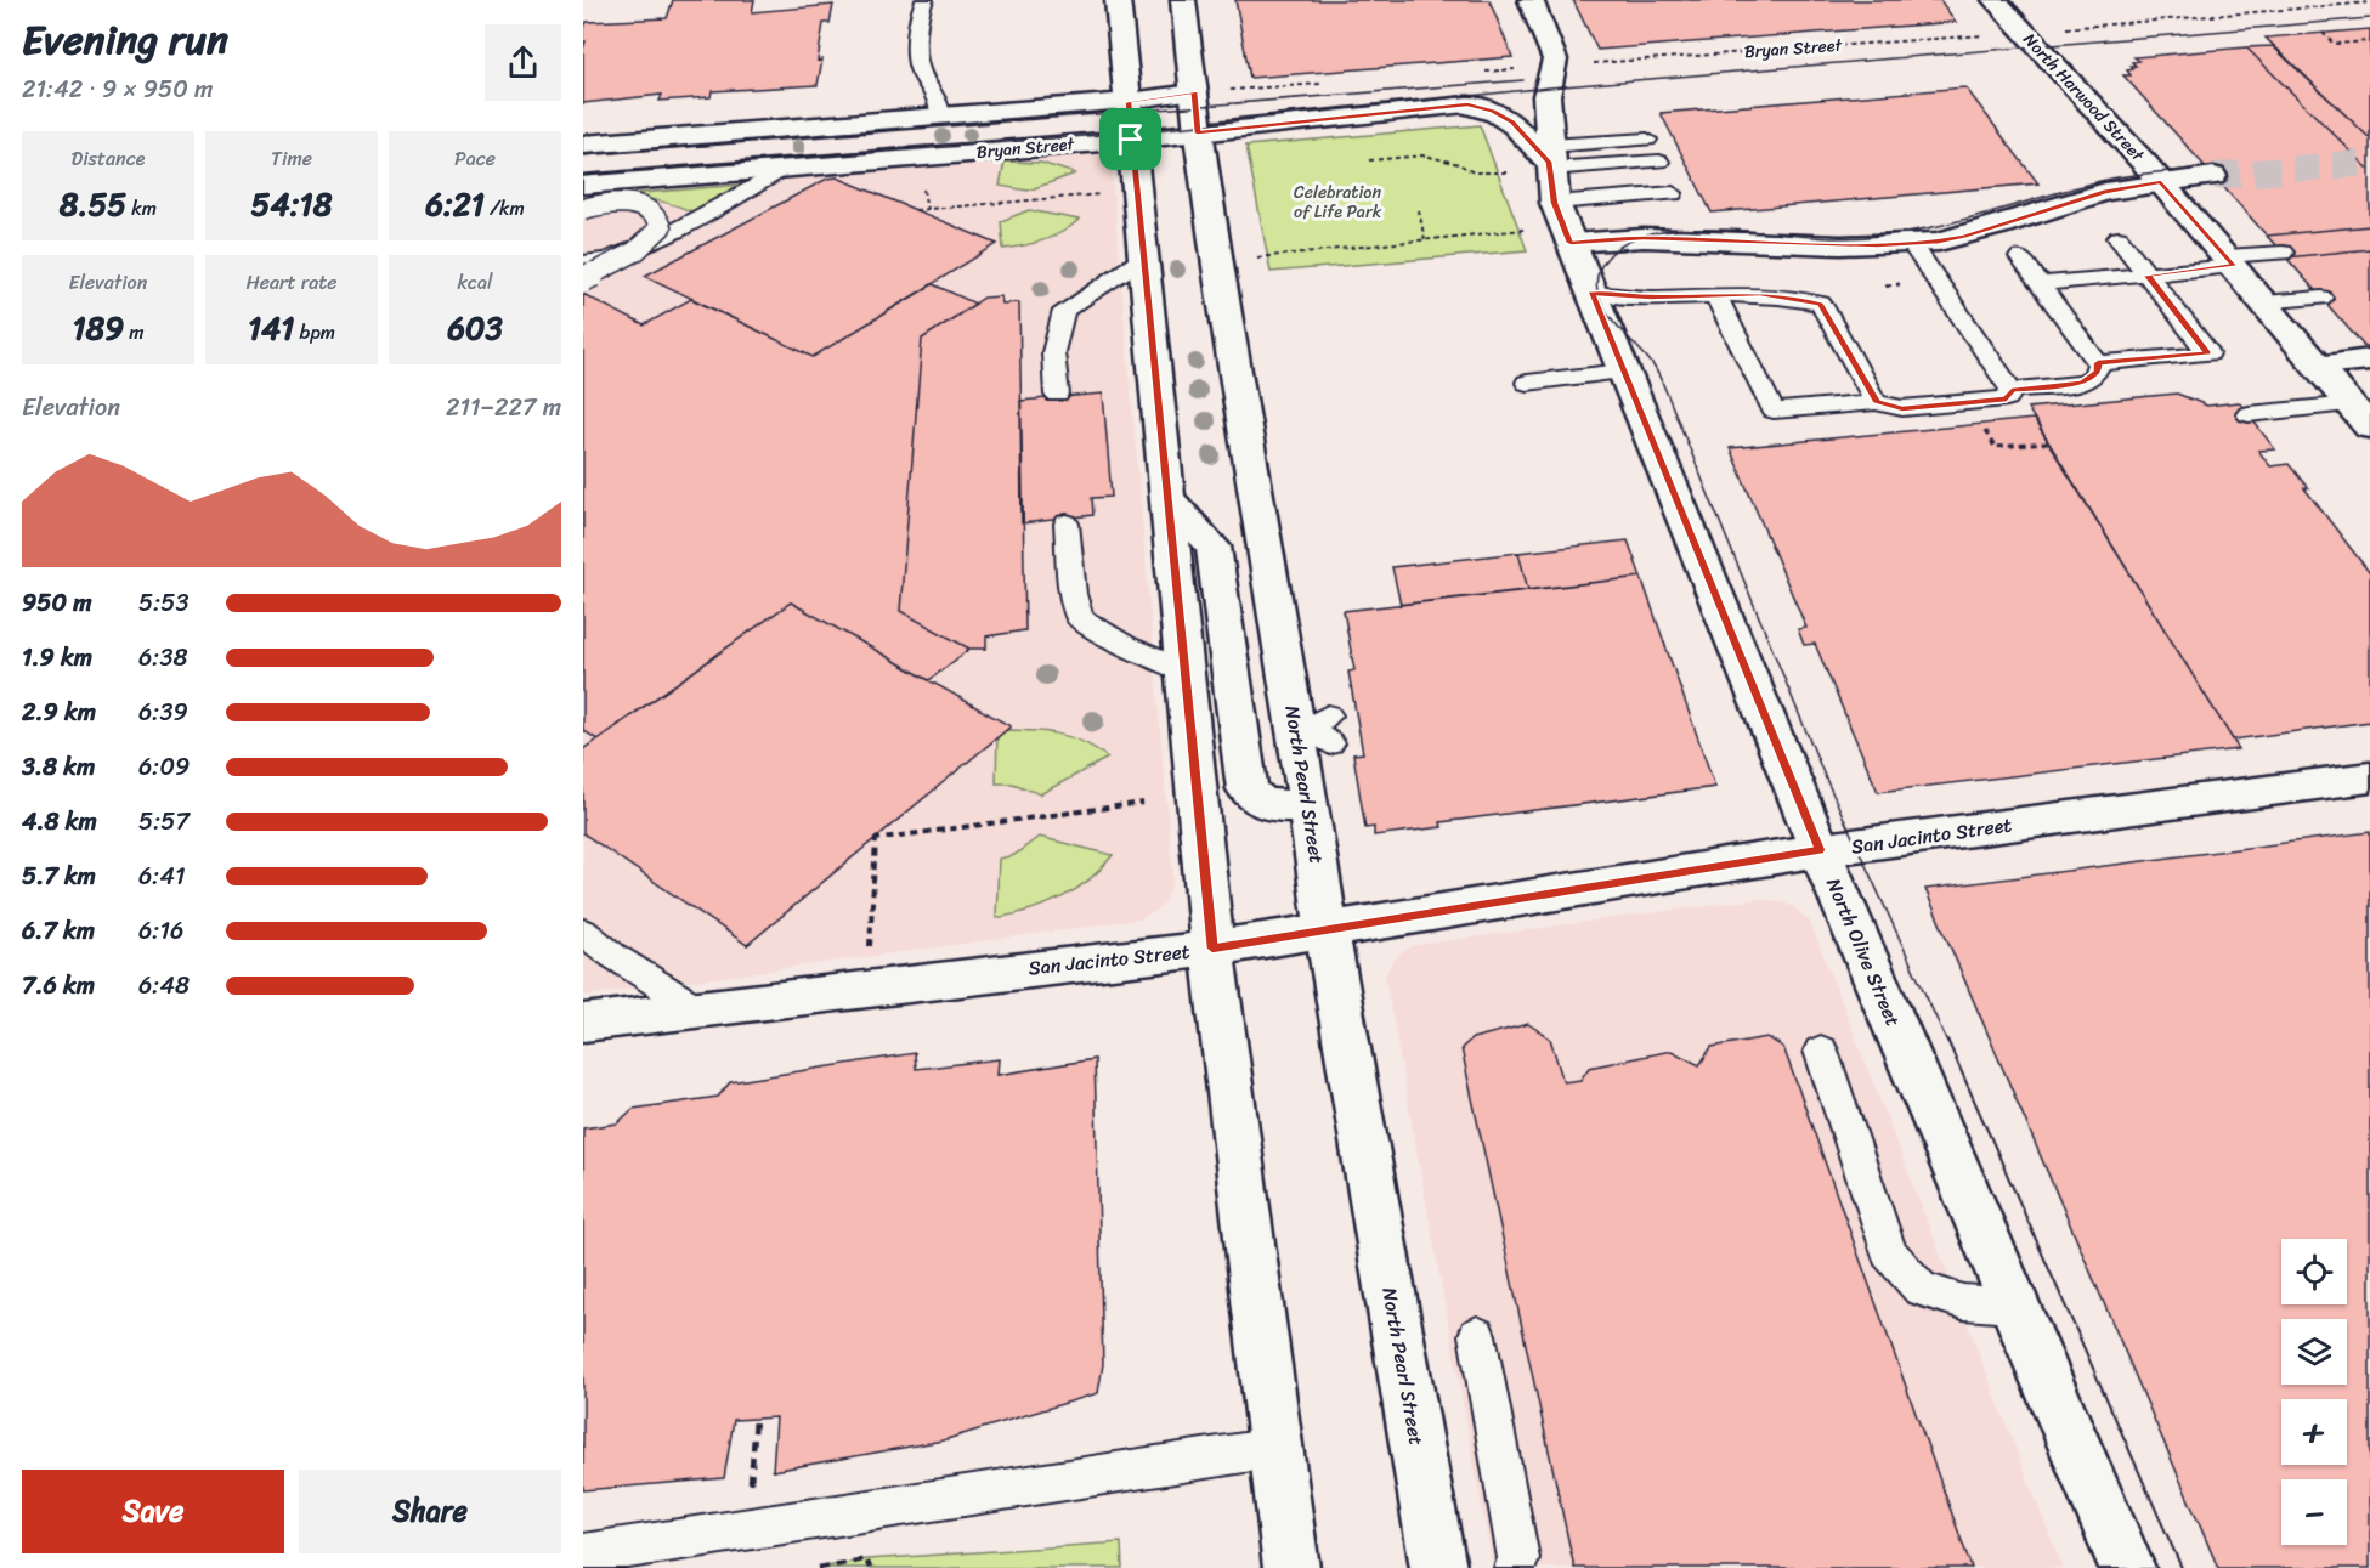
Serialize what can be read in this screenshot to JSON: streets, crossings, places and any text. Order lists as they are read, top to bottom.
{
  "streets": {
    "street": [
      "Bryan Street",
      "North Harwood Street",
      "North Pearl Street",
      "San Jacinto Street",
      "North Olive Street"
    ]
  },
  "crossings": [
    ["Bryan Street", "North Pearl Street"],
    ["Bryan Street", "North Olive Street"],
    ["North Pearl Street", "San Jacinto Street"],
    ["San Jacinto Street", "North Olive Street"]
  ],
  "parks": ["Celebration of Life Park"],
  "page": {
    "heading": ["Evening run", "21:42 · 9 × 950 m"],
    "stats": [
      ["Distance", "8.55 km"],
      ["Time", "54:18"],
      ["Pace", "6:21 /km"],
      ["Elevation", "189 m"],
      ["Heart rate", "141 bpm"],
      ["kcal", "603"]
    ],
    "chart": ["Elevation", "211–227 m"],
    "list": [
      {
        "name": "950 m",
        "note": "5:53"
      },
      {
        "name": "1.9 km",
        "note": "6:38"
      },
      {
        "name": "2.9 km",
        "note": "6:39"
      },
      {
        "name": "3.8 km",
        "note": "6:09"
      },
      {
        "name": "4.8 km",
        "note": "5:57"
      },
      {
        "name": "5.7 km",
        "note": "6:41"
      },
      {
        "name": "6.7 km",
        "note": "6:16"
      },
      {
        "name": "7.6 km",
        "note": "6:48"
      }
    ],
    "map_buttons": ["+", "−"],
    "buttons": ["Save", "Share"]
  }
}
